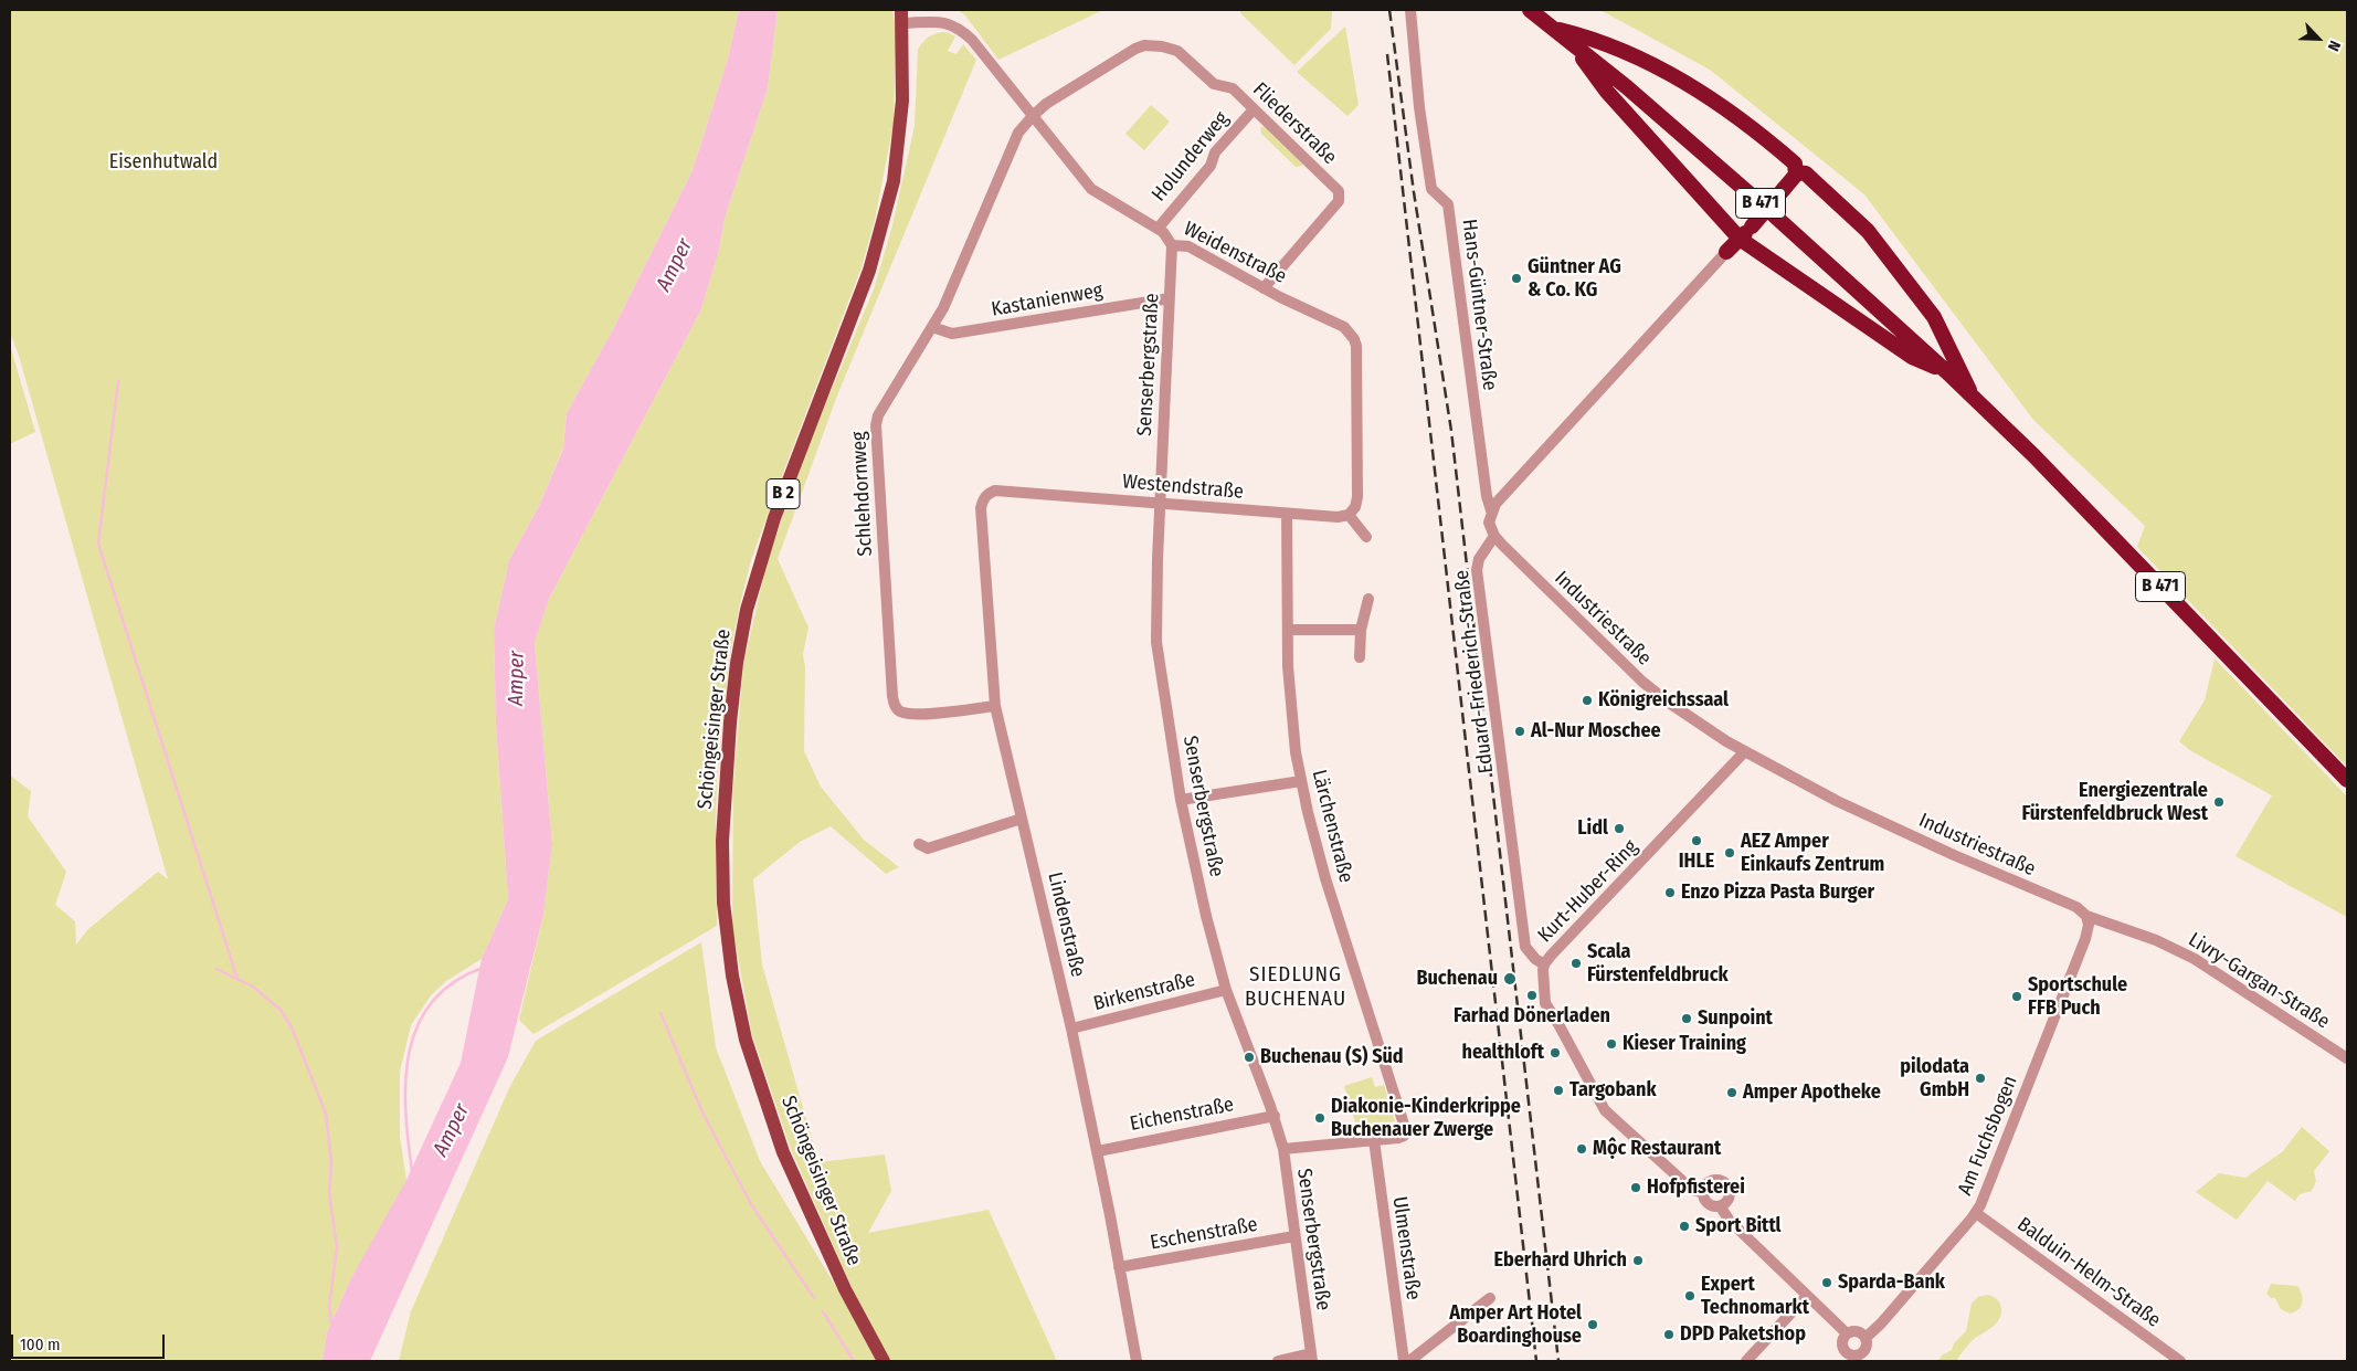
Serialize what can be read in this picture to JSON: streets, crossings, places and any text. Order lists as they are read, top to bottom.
{
  "streets": {
    "highway": ["B 471"],
    "main road": ["B 2", "Schöngeisinger Straße"],
    "street": [
      "Fliederstraße",
      "Holunderweg",
      "Weidenstraße",
      "Kastanienweg",
      "Hans-Güntner-Straße",
      "Senserbergstraße",
      "Westendstraße",
      "Schlehdornweg",
      "Industriestraße",
      "Eduard-Friederich-Straße",
      "Lärchenstraße",
      "Kurt-Huber-Ring",
      "Lindenstraße",
      "Livry-Gargan-Straße",
      "Birkenstraße",
      "Eichenstraße",
      "Am Fuchsbogen",
      "Eschenstraße",
      "Ulmenstraße",
      "Balduin-Helm-Straße"
    ]
  },
  "crossings": [
    ["Fliederstraße", "Holunderweg"],
    ["Fliederstraße", "Weidenstraße"],
    ["Fliederstraße", "Schlehdornweg"],
    ["Holunderweg", "Weidenstraße"],
    ["Weidenstraße", "Senserbergstraße"],
    ["Weidenstraße", "Westendstraße"],
    ["Weidenstraße", "Schlehdornweg"],
    ["Weidenstraße", "Schöngeisinger Straße"],
    ["Kastanienweg", "Senserbergstraße"],
    ["Kastanienweg", "Schlehdornweg"],
    ["Senserbergstraße", "Westendstraße"],
    ["Senserbergstraße", "Birkenstraße"],
    ["Senserbergstraße", "Eichenstraße"],
    ["Senserbergstraße", "Eschenstraße"],
    ["Westendstraße", "Lärchenstraße"],
    ["Westendstraße", "Lindenstraße"],
    ["Schlehdornweg", "Lindenstraße"],
    ["Industriestraße", "Eduard-Friederich-Straße"],
    ["Industriestraße", "Kurt-Huber-Ring"],
    ["Industriestraße", "Livry-Gargan-Straße"],
    ["Industriestraße", "Am Fuchsbogen"],
    ["Eduard-Friederich-Straße", "Kurt-Huber-Ring"],
    ["Lärchenstraße", "Ulmenstraße"],
    ["Lindenstraße", "Birkenstraße"],
    ["Lindenstraße", "Eichenstraße"],
    ["Lindenstraße", "Eschenstraße"],
    ["Livry-Gargan-Straße", "Am Fuchsbogen"],
    ["Am Fuchsbogen", "Balduin-Helm-Straße"]
  ],
  "districts": ["SIEDLUNG BUCHENAU"],
  "water": ["Amper"],
  "parks": ["Eisenhutwald"],
  "places": [
    "Güntner AG & Co. KG",
    "Königreichssaal",
    "Al-Nur Moschee",
    "Energiezentrale Fürstenfeldbruck West",
    "Lidl",
    "IHLE",
    "AEZ Amper Einkaufs Zentrum",
    "Enzo Pizza Pasta Burger",
    "Scala Fürstenfeldbruck",
    "Buchenau",
    "Farhad Dönerladen",
    "Sportschule FFB Puch",
    "Sunpoint",
    "Kieser Training",
    "healthloft",
    "Buchenau (S) Süd",
    "pilodata GmbH",
    "Targobank",
    "Amper Apotheke",
    "Diakonie-Kinderkrippe Buchenauer Zwerge",
    "Mộc Restaurant",
    "Hofpfisterei",
    "Sport Bittl",
    "Eberhard Uhrich",
    "Sparda-Bank",
    "Expert Technomarkt",
    "Amper Art Hotel Boardinghouse",
    "DPD Paketshop"
  ],
  "scale_bar": "100 m",
  "north": "bottom right"
}
